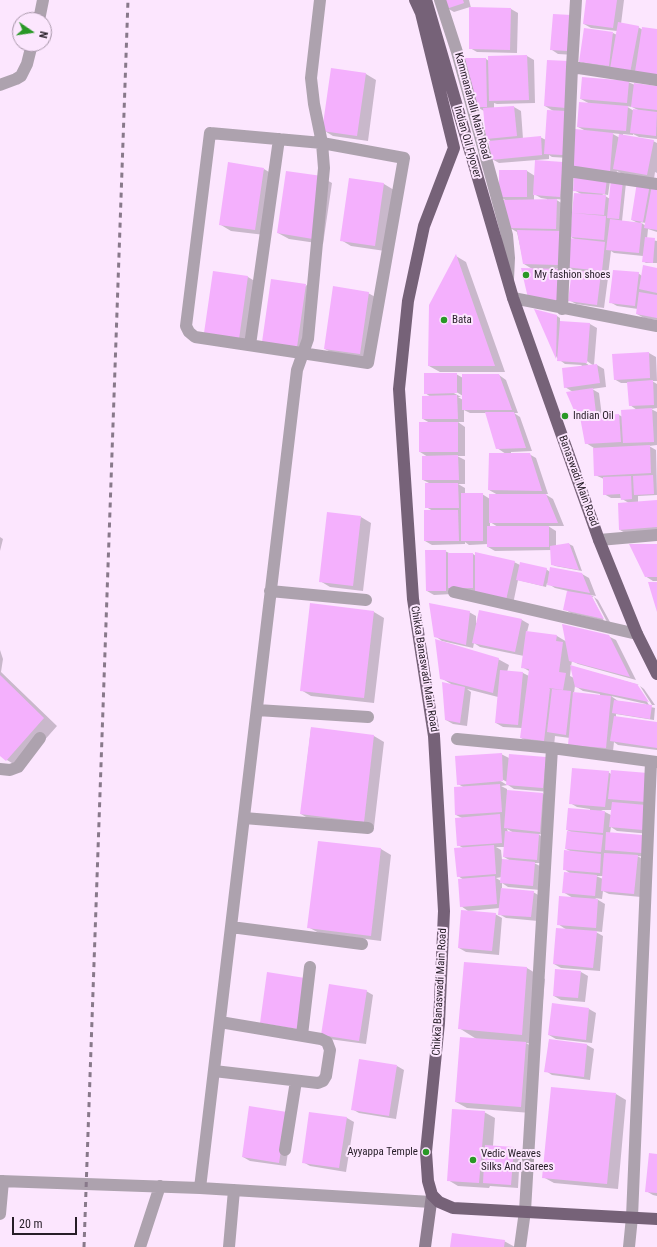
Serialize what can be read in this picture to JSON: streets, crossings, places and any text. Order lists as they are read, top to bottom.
{
  "streets": {
    "main road": ["Indian Oil Flyover", "Banaswadi Main Road", "Chikka Banaswadi Main Road"],
    "street": ["Kammanahalli Main Road"]
  },
  "crossings": [
    ["Kammanahalli Main Road", "Indian Oil Flyover"],
    ["Kammanahalli Main Road", "Banaswadi Main Road"],
    ["Indian Oil Flyover", "Banaswadi Main Road"],
    ["Indian Oil Flyover", "Chikka Banaswadi Main Road"]
  ],
  "places": [
    "My fashion shoes",
    "Bata",
    "Indian Oil",
    "Ayyappa Temple",
    "Vedic Weaves Silks And Sarees"
  ],
  "scale_bar": "20 m",
  "north": "right"
}
